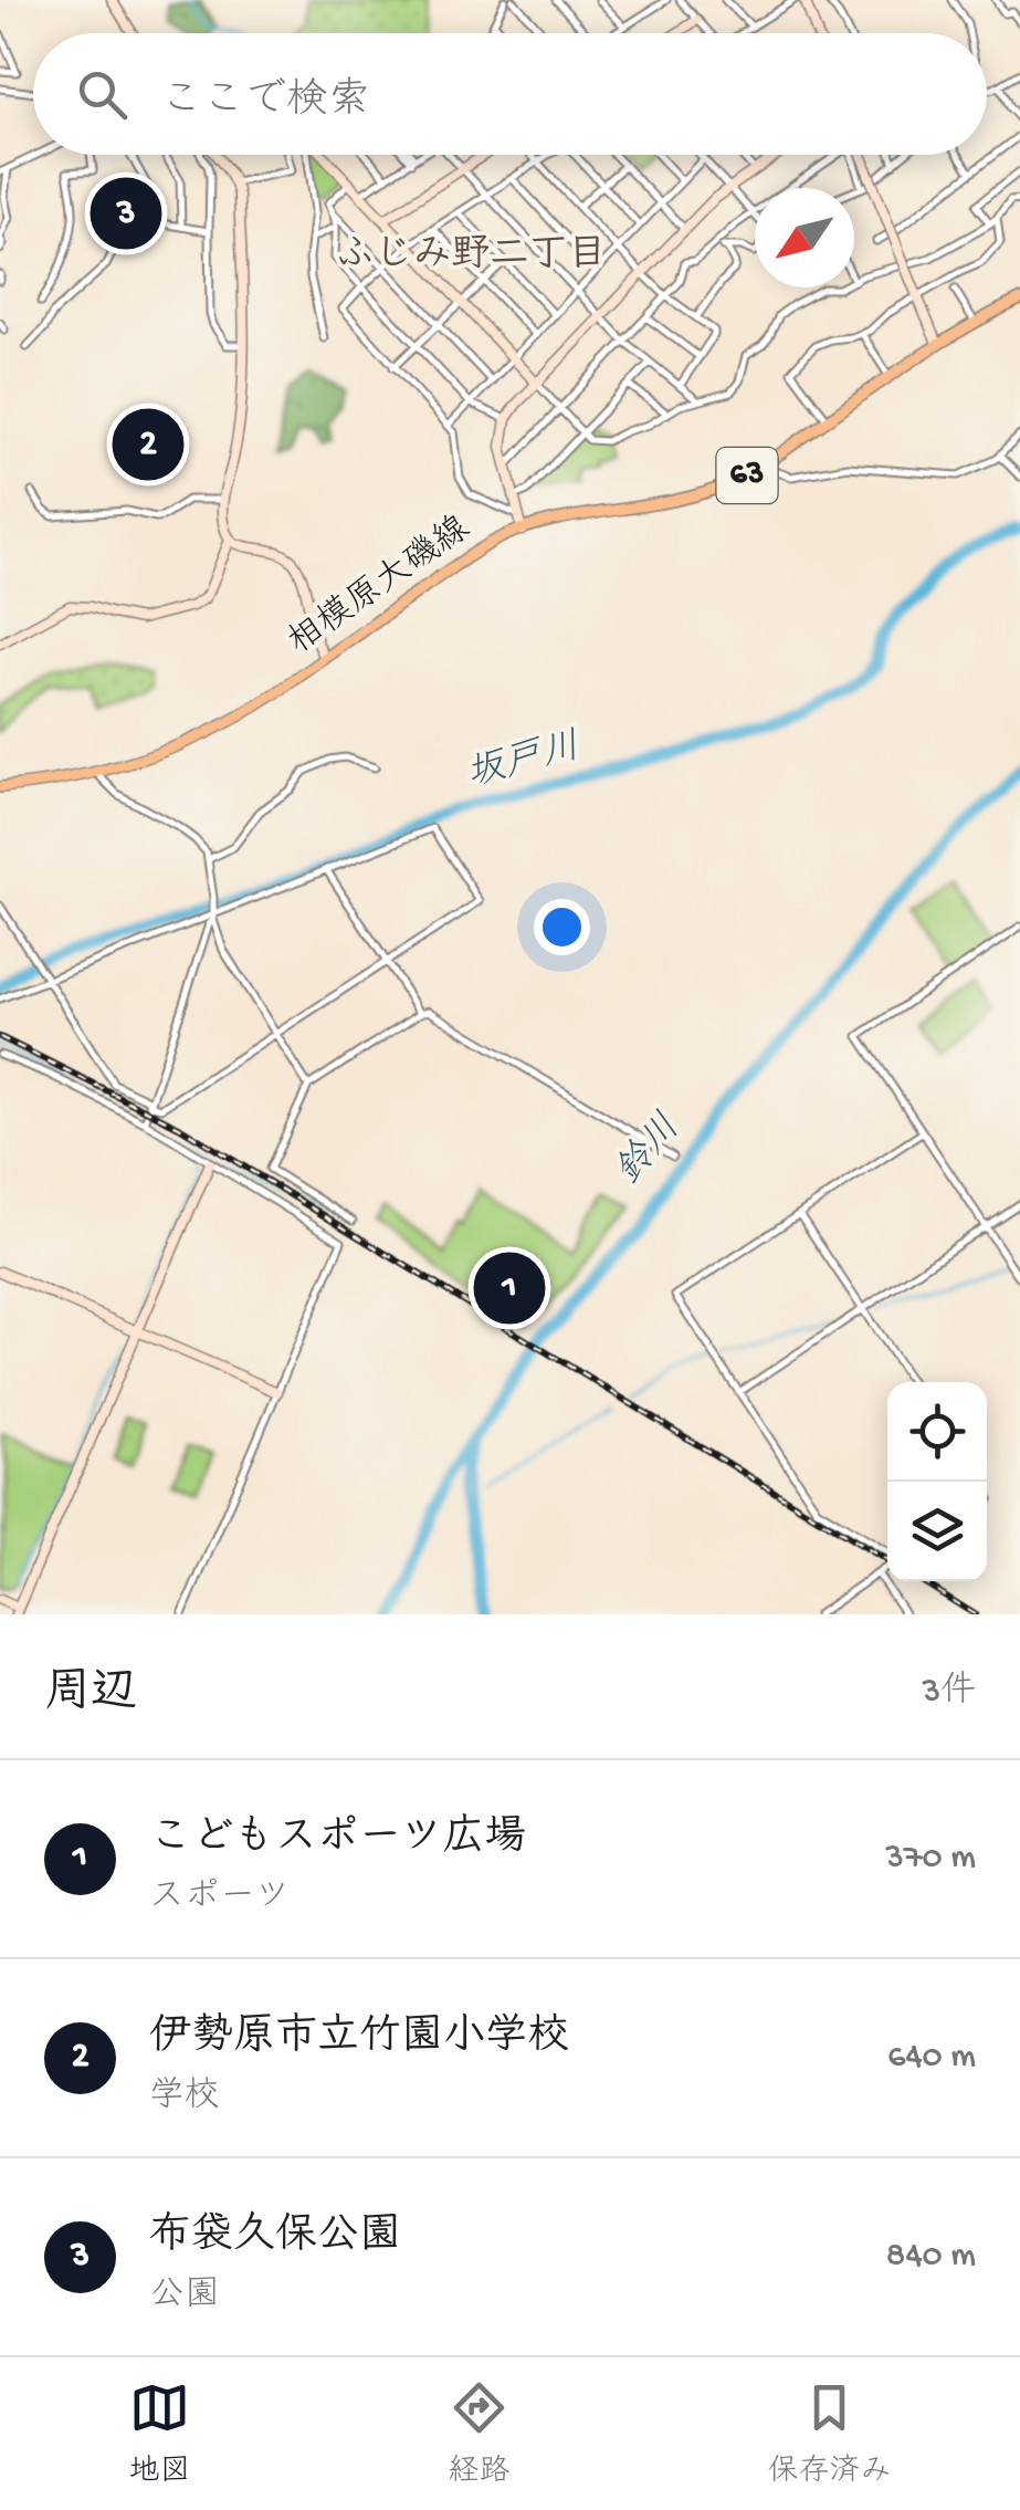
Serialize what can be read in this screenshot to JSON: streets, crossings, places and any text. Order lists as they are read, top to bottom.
{
  "streets": {
    "main road": ["63", "相模原大磯線"]
  },
  "districts": ["ふじみ野二丁目"],
  "water": ["坂戸川", "鈴川"],
  "north": "bottom left",
  "page": {
    "search": "ここで検索",
    "pins": ["3", "2", "1"],
    "heading": ["周辺", "3件"],
    "list": [
      {
        "mark": "1",
        "name": "こどもスポーツ広場",
        "note": "スポーツ",
        "value": "370 m"
      },
      {
        "mark": "2",
        "name": "伊勢原市立竹園小学校",
        "note": "学校",
        "value": "640 m"
      },
      {
        "mark": "3",
        "name": "布袋久保公園",
        "note": "公園",
        "value": "840 m"
      }
    ],
    "nav": ["地図", "経路", "保存済み"]
  }
}
